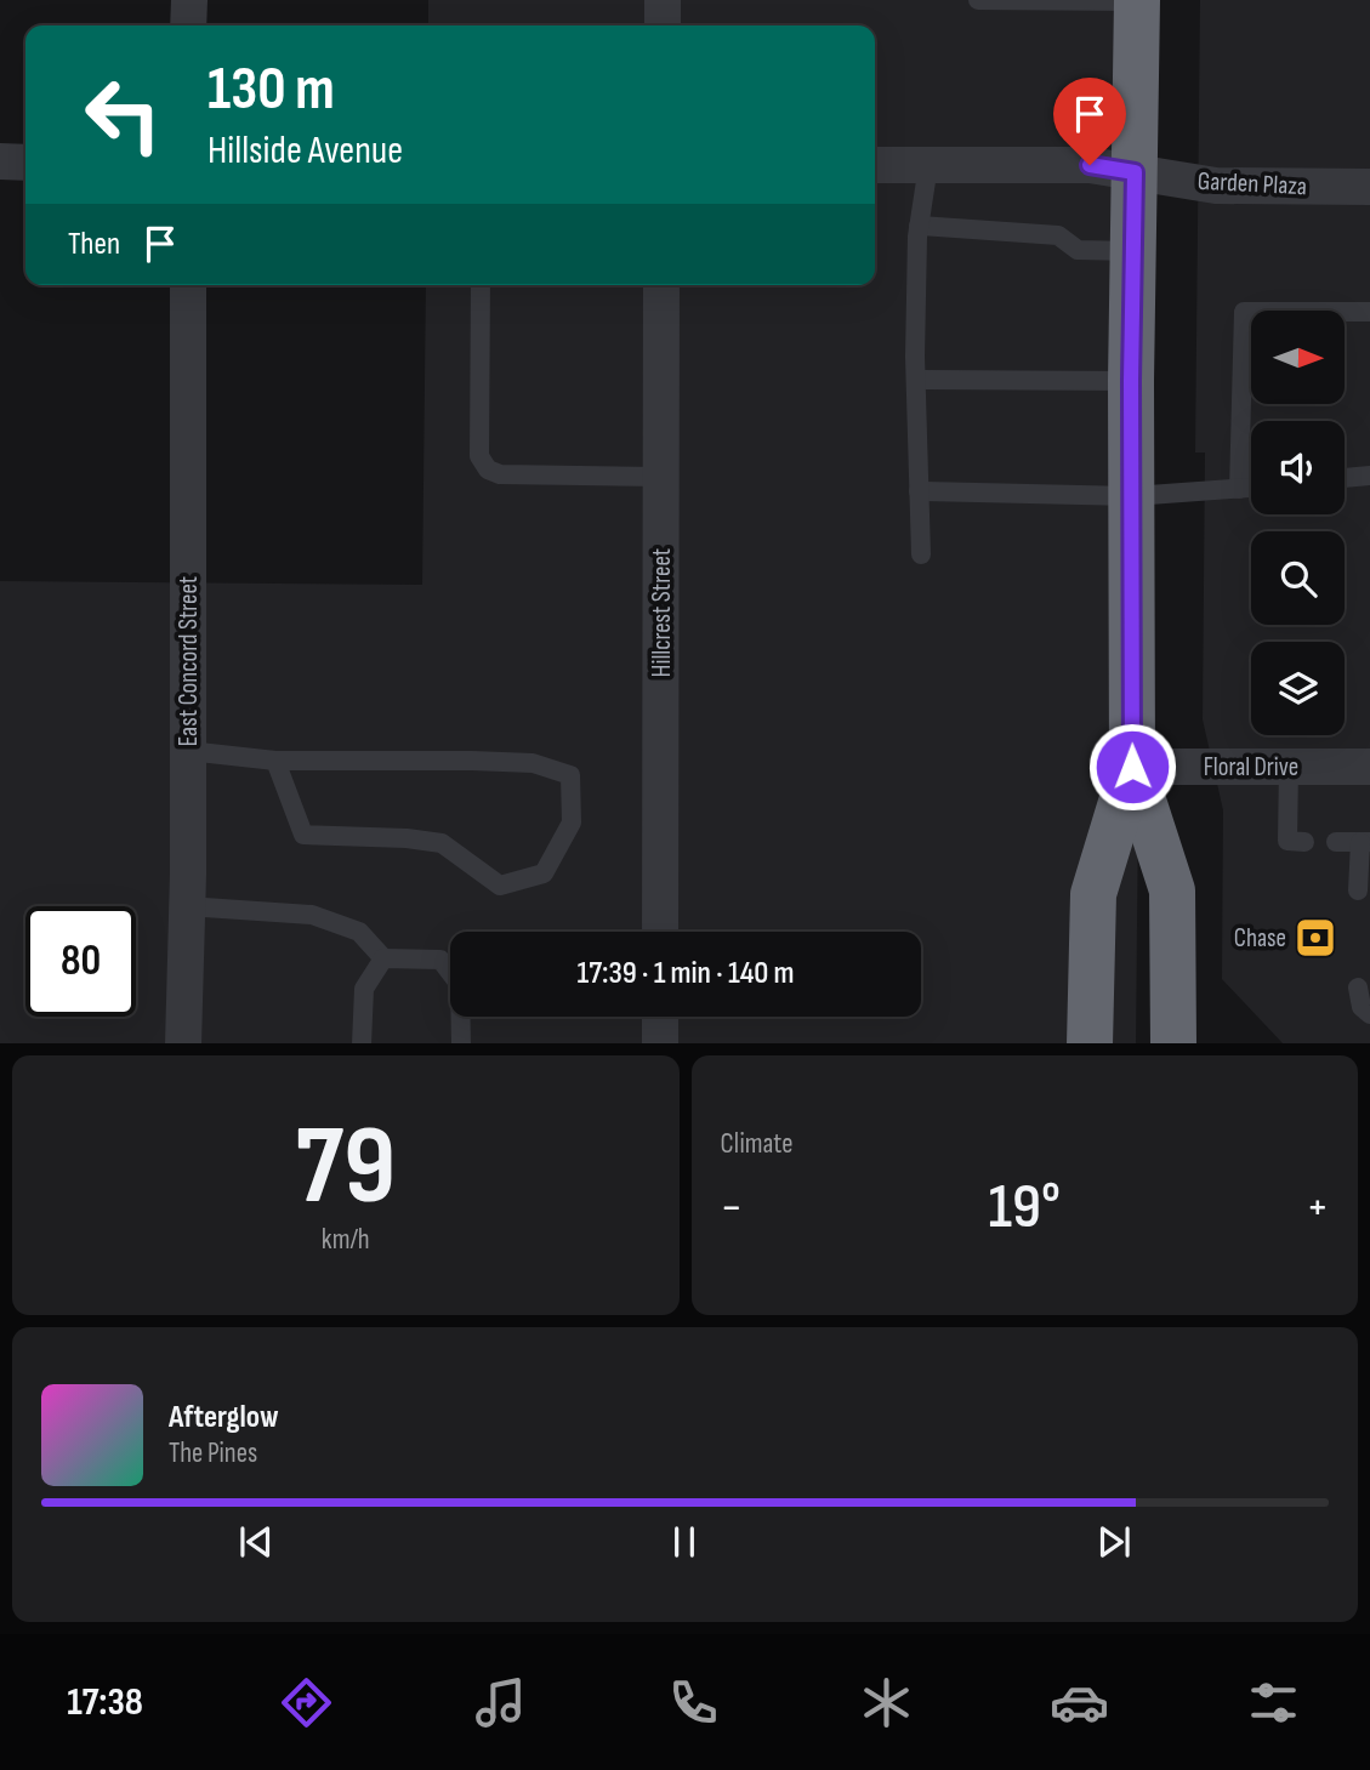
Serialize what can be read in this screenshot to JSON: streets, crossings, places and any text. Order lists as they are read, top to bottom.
{
  "streets": {
    "street": [
      "Garden Plaza",
      "Hillcrest Street",
      "East Concord Street",
      "Floral Drive"
    ]
  },
  "places": {
    "bank": ["Chase"]
  },
  "north": "right",
  "page": {
    "turn": ["130 m", "Hillside Avenue"],
    "then": "Then",
    "limit": "80",
    "trip": "17:39 · 1 min · 140 m",
    "tile": [
      ["79", "km/h"],
      "Climate"
    ],
    "heat": ["−", "19°", "+"],
    "song": ["Afterglow", "The Pines"],
    "tabs": "17:38"
  }
}
